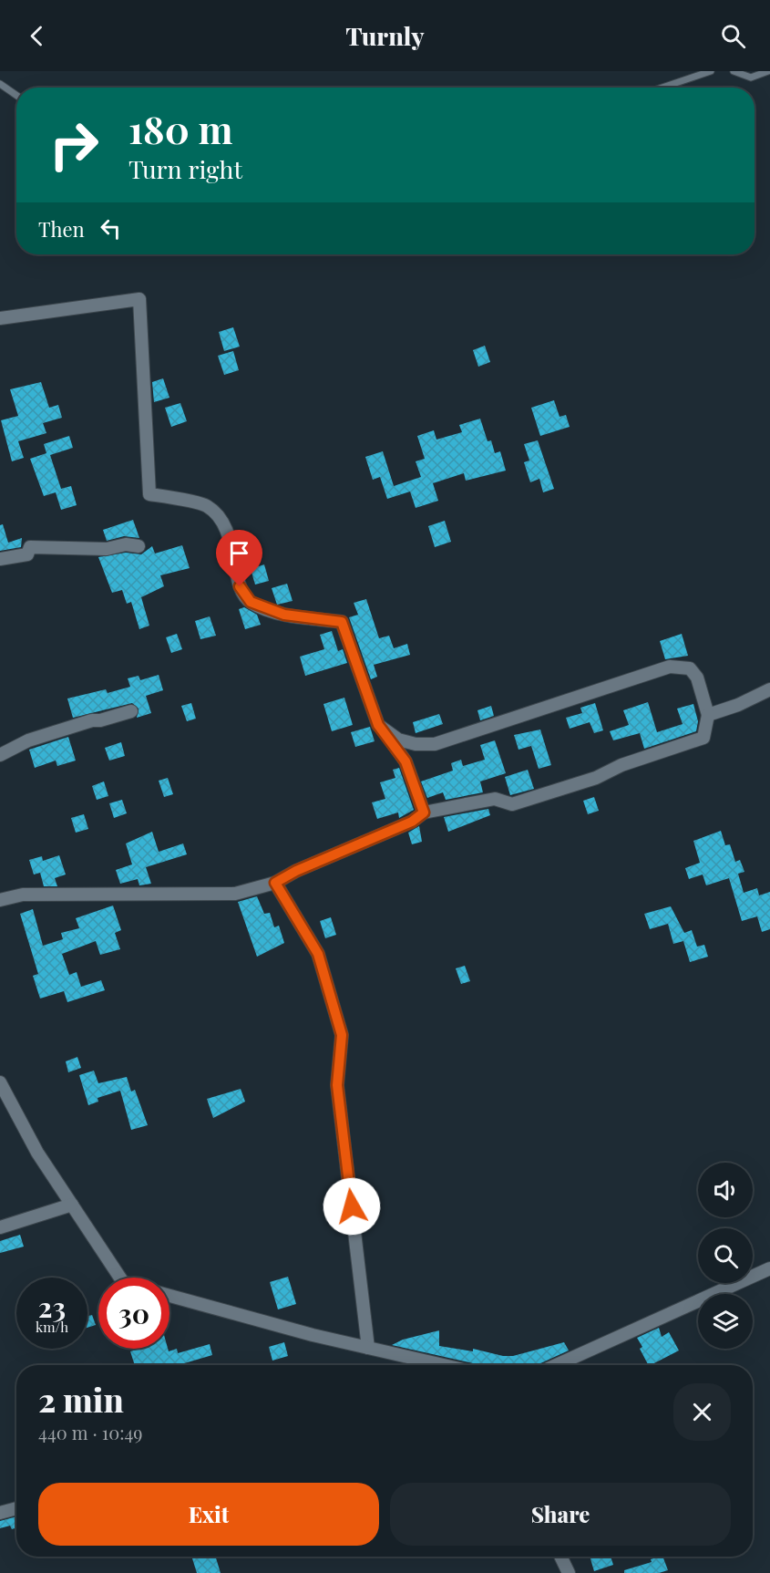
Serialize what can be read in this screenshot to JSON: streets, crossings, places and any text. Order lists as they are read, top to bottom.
{
  "page": {
    "header": "Turnly",
    "turn": ["180 m", "Turn right"],
    "then": "Then",
    "speed": "23 km/h",
    "limit": "30",
    "heading": ["2 min", "440 m · 10:49"],
    "buttons": ["Exit", "Share"]
  }
}
